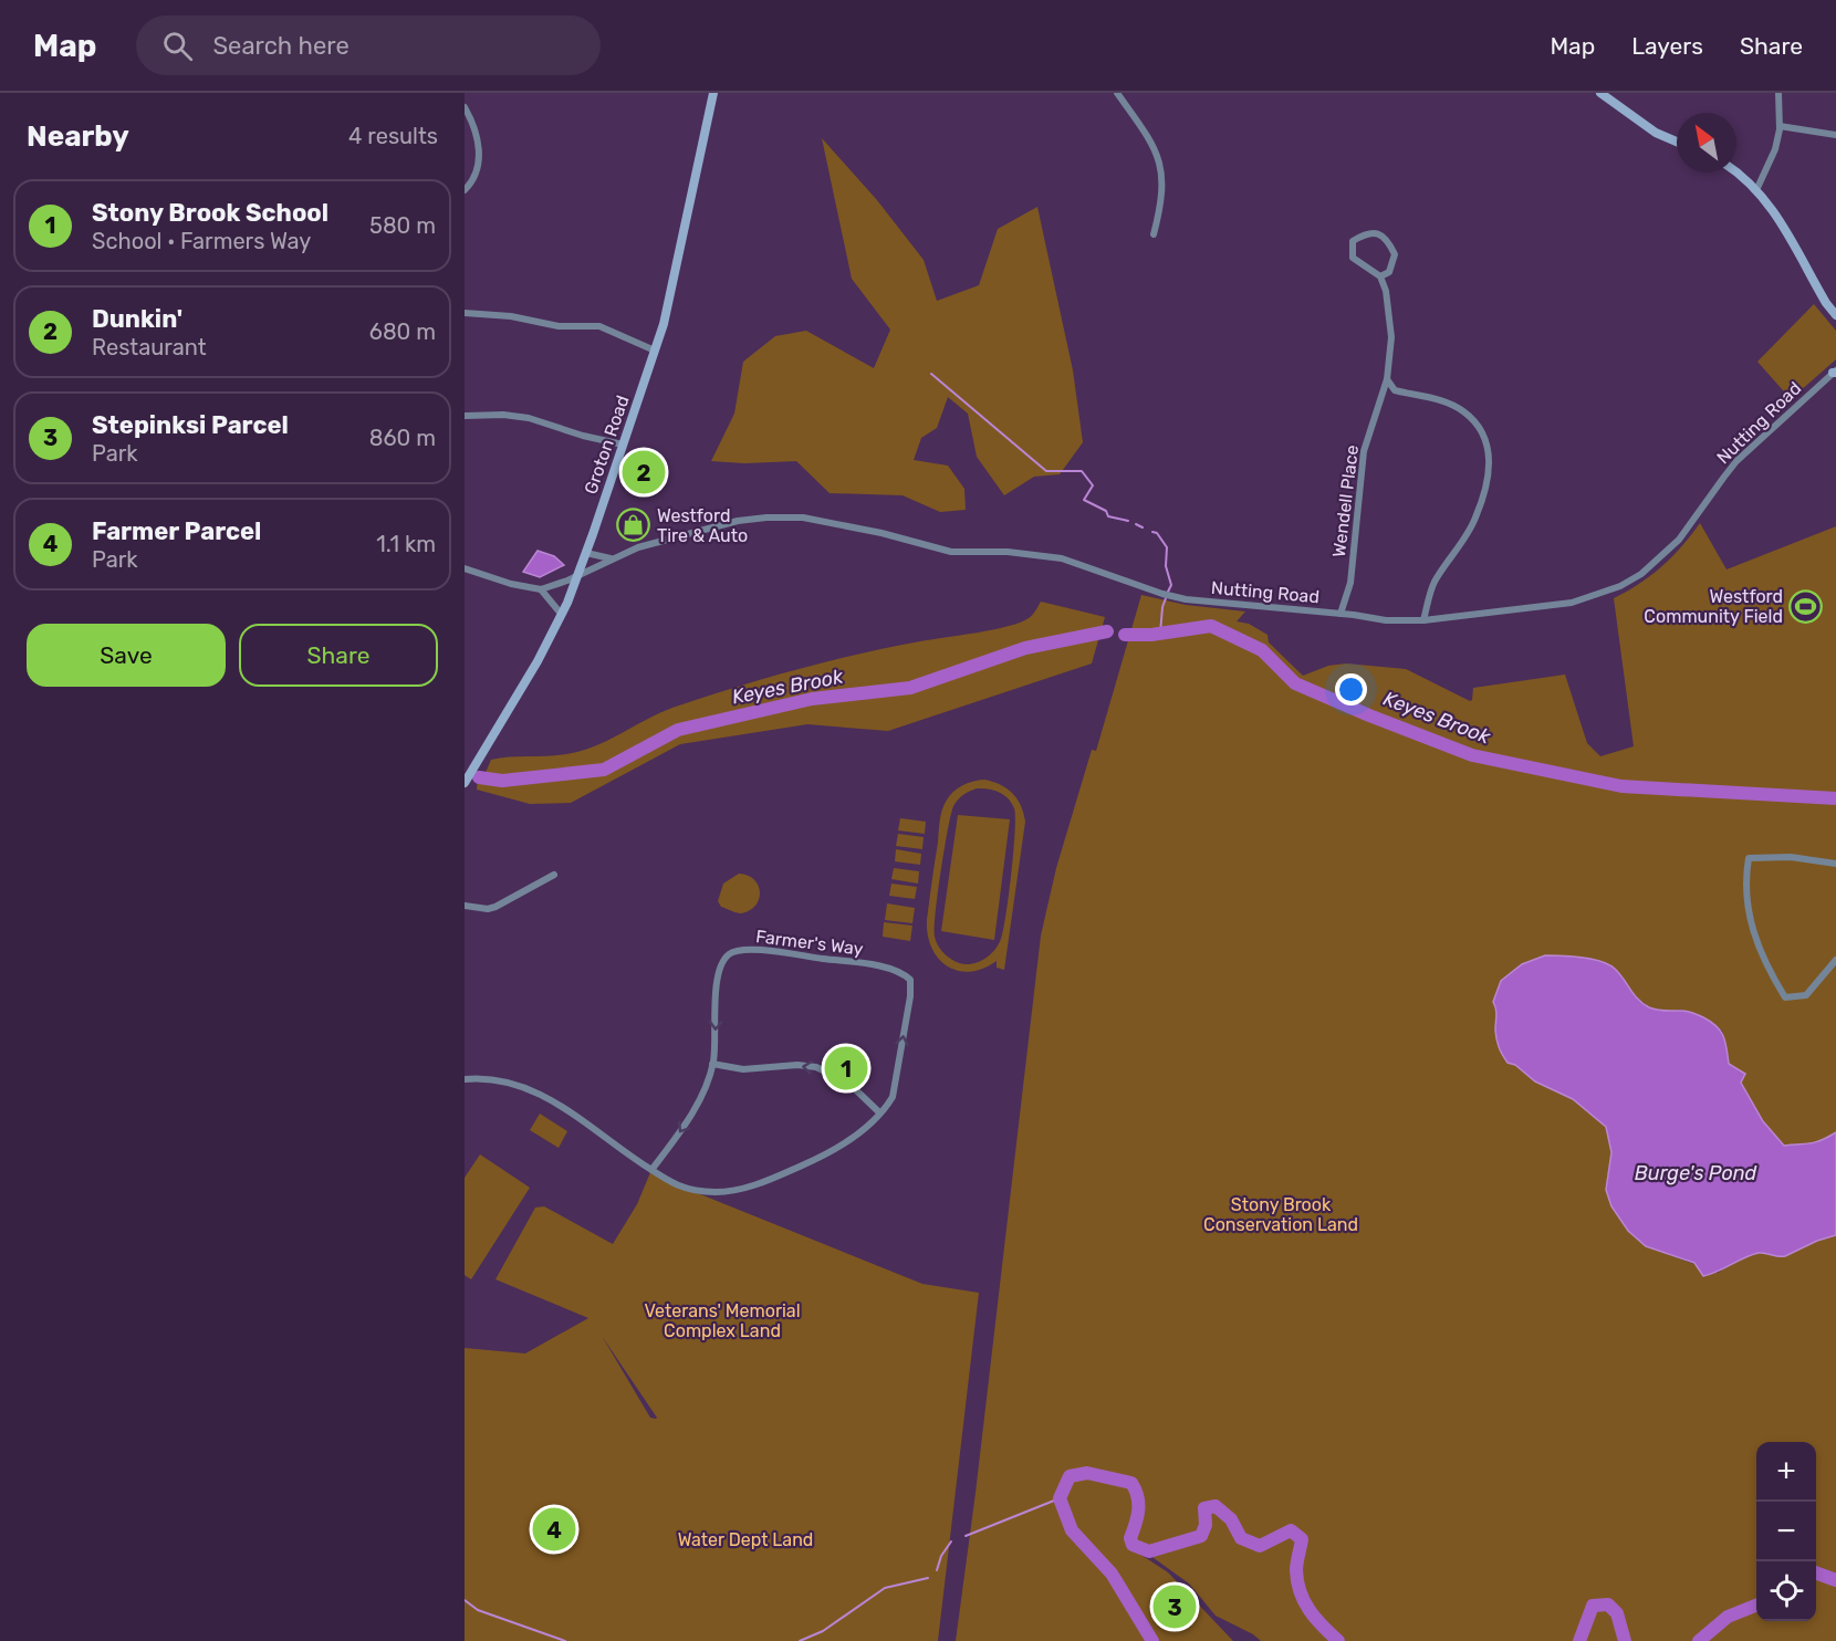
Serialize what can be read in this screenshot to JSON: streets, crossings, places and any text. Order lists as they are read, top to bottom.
{
  "streets": {
    "main road": ["Groton Road"],
    "street": ["Nutting Road", "Wendell Place", "Farmer's Way"]
  },
  "crossings": [
    ["Nutting Road", "Groton Road"],
    ["Nutting Road", "Wendell Place"]
  ],
  "water": ["Keyes Brook", "Burge's Pond"],
  "parks": ["Stony Brook Conservation Land", "Veterans' Memorial Complex Land", "Water Dept Land"],
  "places": {
    "shop": ["Westford Tire & Auto"],
    "sports": ["Westford Community Field"]
  },
  "north": "top left",
  "page": {
    "header": "Map",
    "search": "Search here",
    "nav": ["Map", "Layers", "Share"],
    "heading": ["Nearby", "4 results"],
    "list": [
      {
        "mark": "1",
        "name": "Stony Brook School",
        "note": "School · Farmers Way",
        "value": "580 m"
      },
      {
        "mark": "2",
        "name": "Dunkin'",
        "note": "Restaurant",
        "value": "680 m"
      },
      {
        "mark": "3",
        "name": "Stepinksi Parcel",
        "note": "Park",
        "value": "860 m"
      },
      {
        "mark": "4",
        "name": "Farmer Parcel",
        "note": "Park",
        "value": "1.1 km"
      }
    ],
    "pins": [
      "2",
      "1",
      "4",
      "3"
    ],
    "buttons": ["Save", "Share"],
    "map_buttons": ["+", "−"]
  }
}
